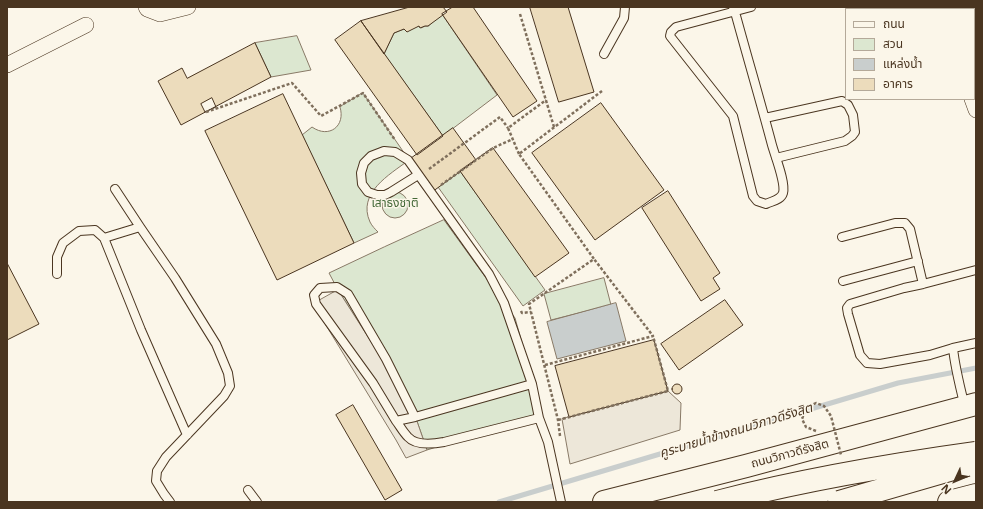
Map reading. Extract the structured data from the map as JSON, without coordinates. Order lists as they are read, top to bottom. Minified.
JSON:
{"streets":{"main road":["ถนนวิภาวดีรังสิต"]},"water":["คูระบายน้ำข้างถนนวิภาวดีรังสิต"],"parks":["เสาธงชาติ"],"legend":["ถนน","สวน","แหล่งน้ำ","อาคาร"],"north":"bottom left"}
